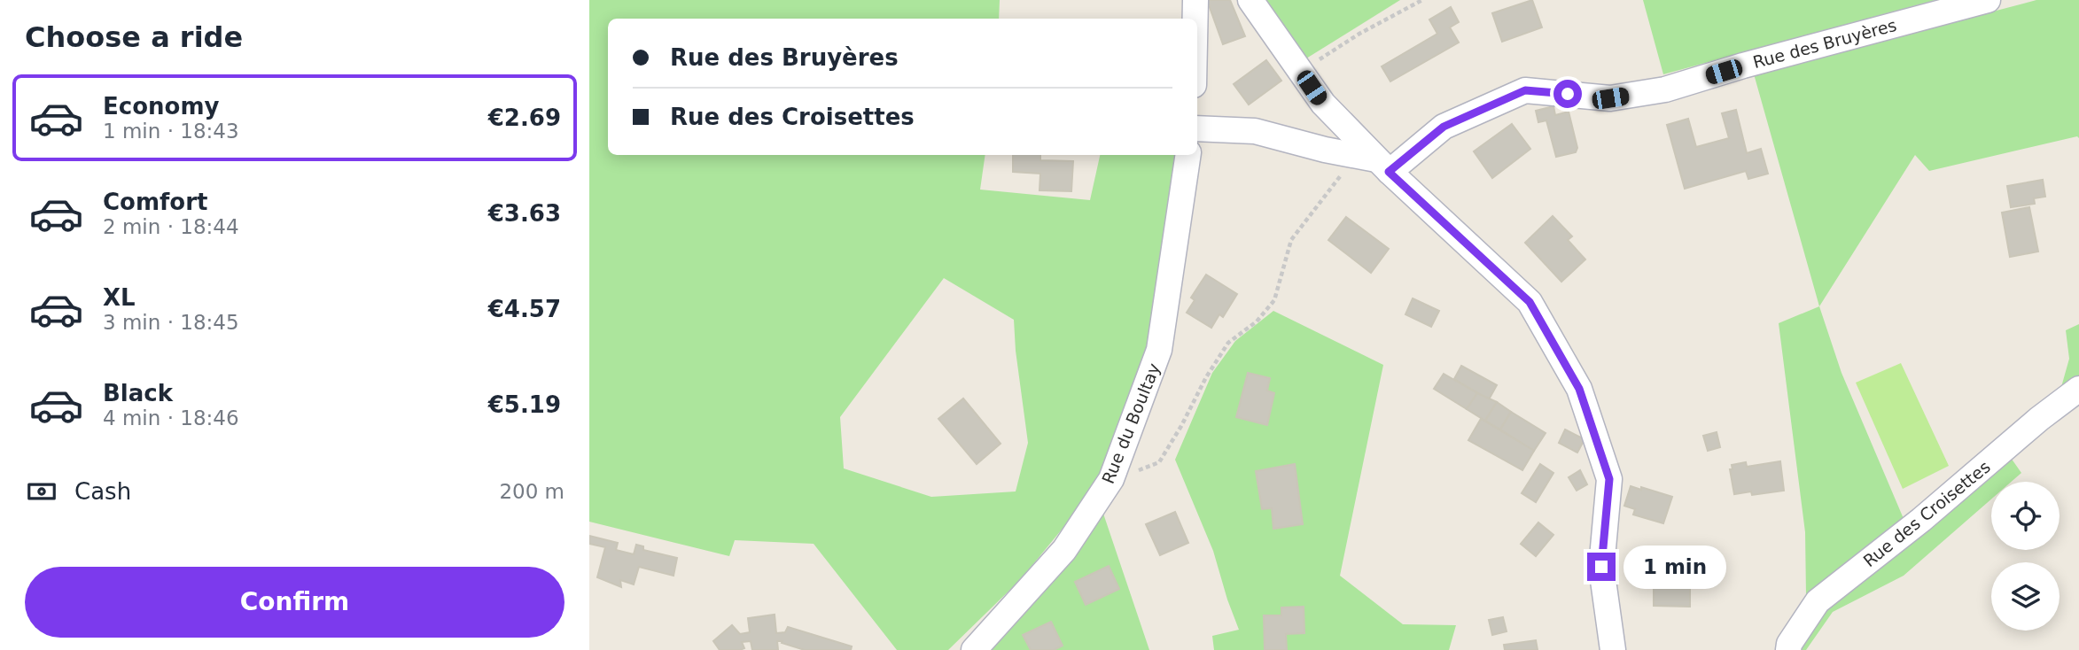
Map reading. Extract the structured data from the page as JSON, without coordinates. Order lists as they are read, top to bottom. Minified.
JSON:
{"streets":{"street":["Rue des Bruyères","Rue du Boultay","Rue des Croisettes"]},"page":{"heading":"Choose a ride","banner":["Rue des Bruyères","Rue des Croisettes"],"list":[{"name":"Economy","note":"1 min · 18:43","value":"€2.69"},{"name":"Comfort","note":"2 min · 18:44","value":"€3.63"},{"name":"XL","note":"3 min · 18:45","value":"€4.57"},{"name":"Black","note":"4 min · 18:46","value":"€5.19"}],"pay":["Cash","200 m"],"bubble":"1 min","buttons":"Confirm"}}
